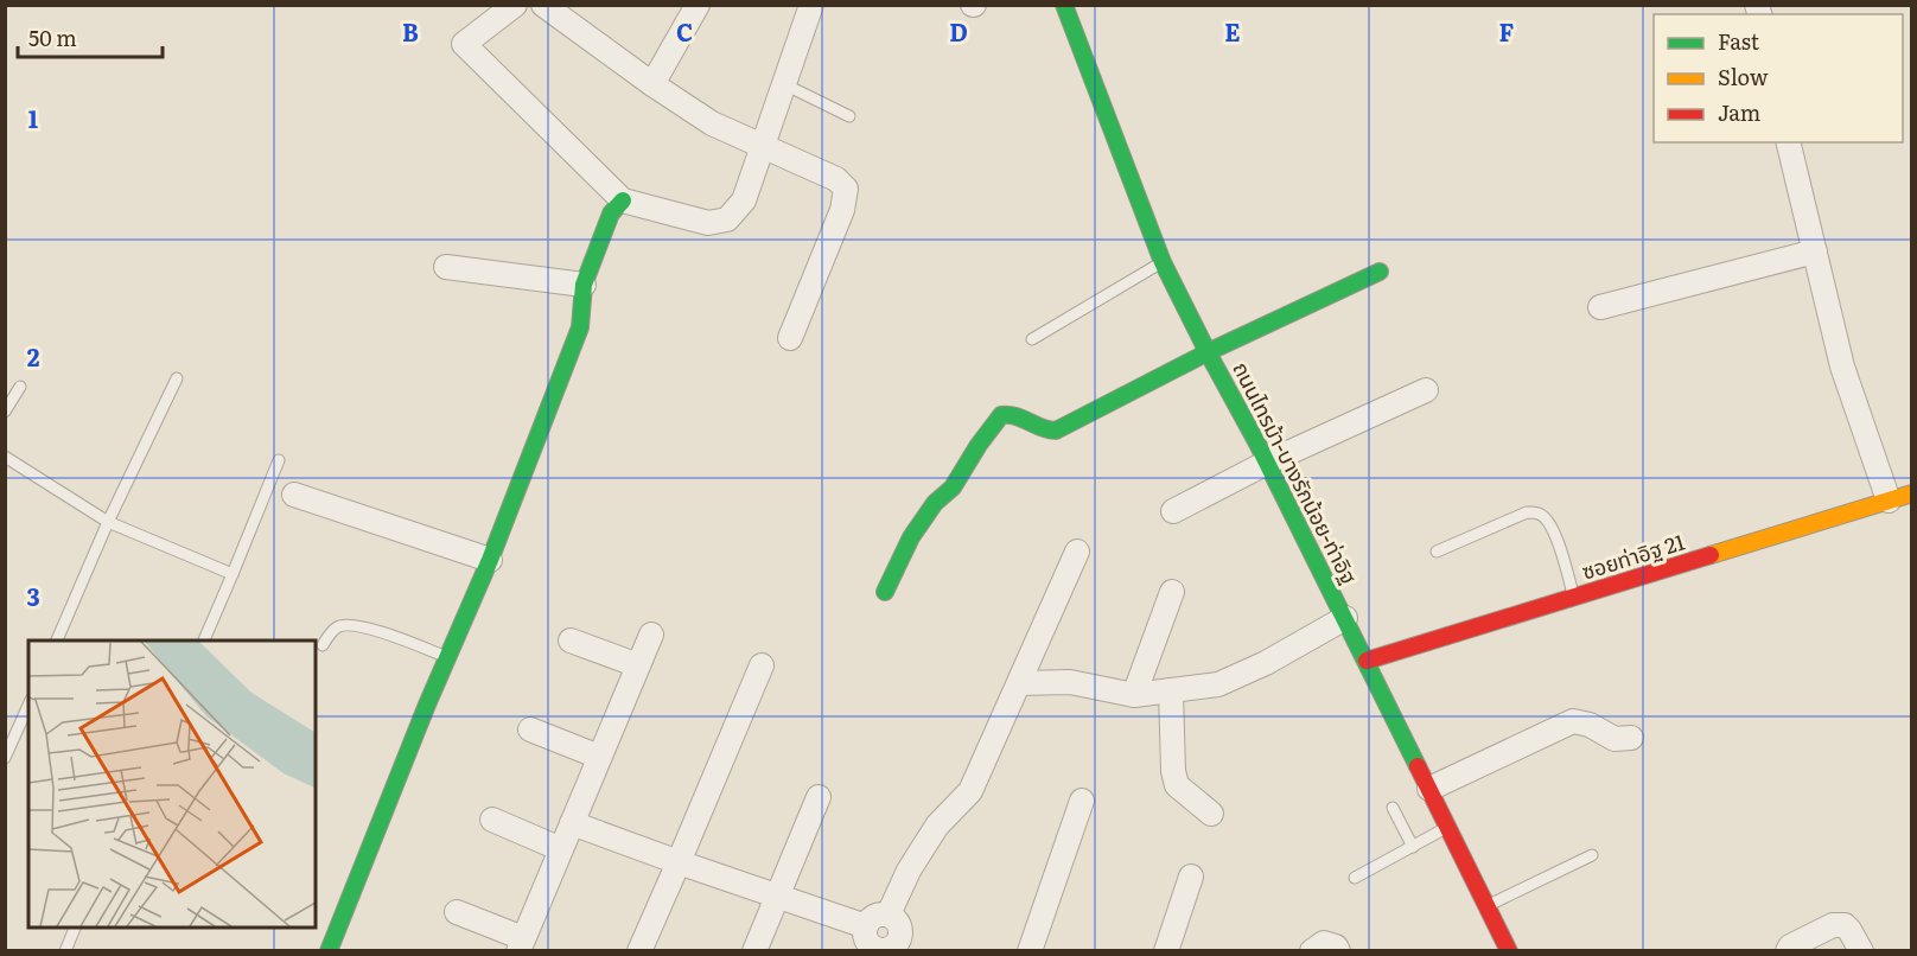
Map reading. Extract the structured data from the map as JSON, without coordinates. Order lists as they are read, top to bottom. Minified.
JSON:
{"streets":{"street":["ถนนไทรม้า-บางรักน้อย-ท่าอิฐ","ซอยท่าอิฐ 21"]},"crossings":[["ถนนไทรม้า-บางรักน้อย-ท่าอิฐ","ซอยท่าอิฐ 21"]],"legend":["Fast","Slow","Jam"],"scale_bar":"50 m","grid":{"columns":["B","C","D","E","F"],"rows":["1","2","3"]}}
